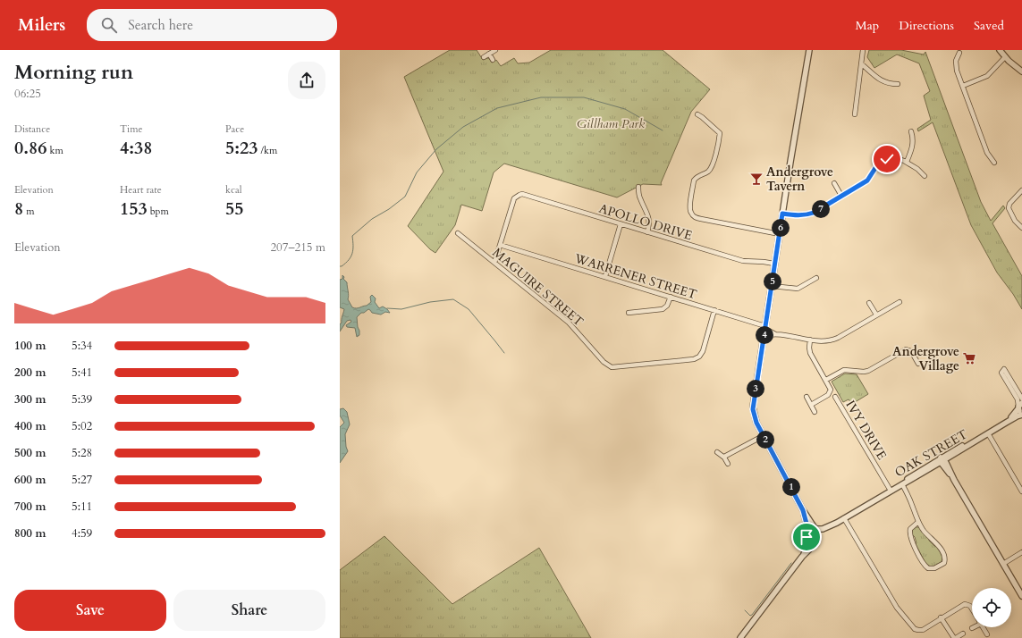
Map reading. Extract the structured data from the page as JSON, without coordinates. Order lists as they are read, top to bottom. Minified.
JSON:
{"streets":{"street":["APOLLO DRIVE","WARRENER STREET","MAGUIRE STREET","IVY DRIVE","OAK STREET"]},"crossings":[["WARRENER STREET","MAGUIRE STREET"],["IVY DRIVE","OAK STREET"]],"parks":["Gillham Park"],"places":{"bar":["Andergrove Tavern"],"supermarket":["Andergrove Village"]},"page":{"header":"Milers","search":"Search here","nav":["Map","Directions","Saved"],"heading":["Morning run","06:25"],"stats":[["Distance","0.86 km"],["Time","4:38"],["Pace","5:23 /km"],["Elevation","8 m"],["Heart rate","153 bpm"],["kcal","55"]],"pins":["7","6","5","4","3","2","1"],"chart":["Elevation","207–215 m"],"list":[{"name":"100 m","note":"5:34"},{"name":"200 m","note":"5:41"},{"name":"300 m","note":"5:39"},{"name":"400 m","note":"5:02"},{"name":"500 m","note":"5:28"},{"name":"600 m","note":"5:27"},{"name":"700 m","note":"5:11"},{"name":"800 m","note":"4:59"}],"buttons":["Save","Share"]}}
